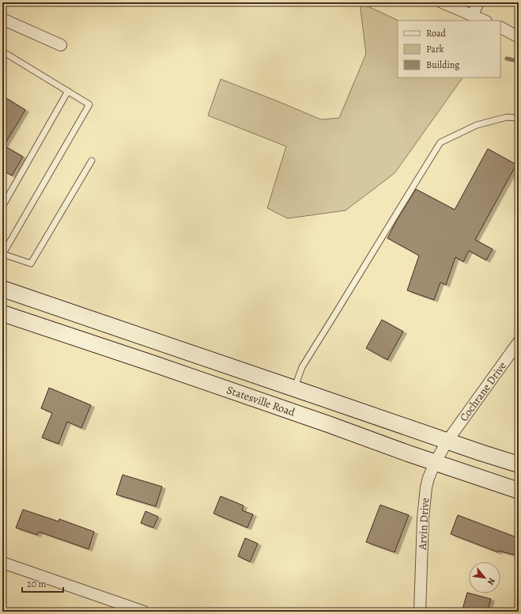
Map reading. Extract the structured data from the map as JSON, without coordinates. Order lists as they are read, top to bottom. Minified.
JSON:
{"streets":{"main road":["Statesville Road"],"street":["Cochrane Drive","Arvin Drive"]},"crossings":[["Cochrane Drive","Statesville Road"],["Cochrane Drive","Arvin Drive"],["Statesville Road","Arvin Drive"]],"legend":["Road","Park","Building"],"scale_bar":"20 m","north":"bottom right"}
